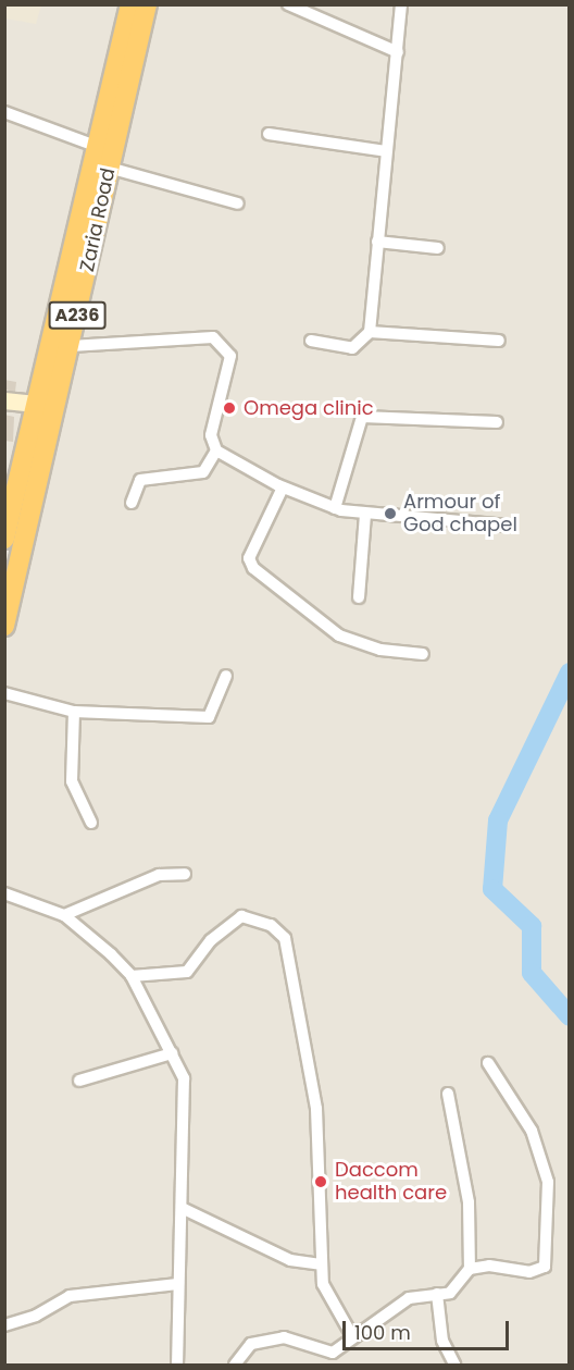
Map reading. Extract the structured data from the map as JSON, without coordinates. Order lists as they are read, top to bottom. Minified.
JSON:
{"streets":{"highway":["Zaria Road","A236"]},"crossings":[["Zaria Road","A236"]],"places":["Omega clinic","Armour of God chapel","Daccom health care"],"scale_bar":"100 m"}
